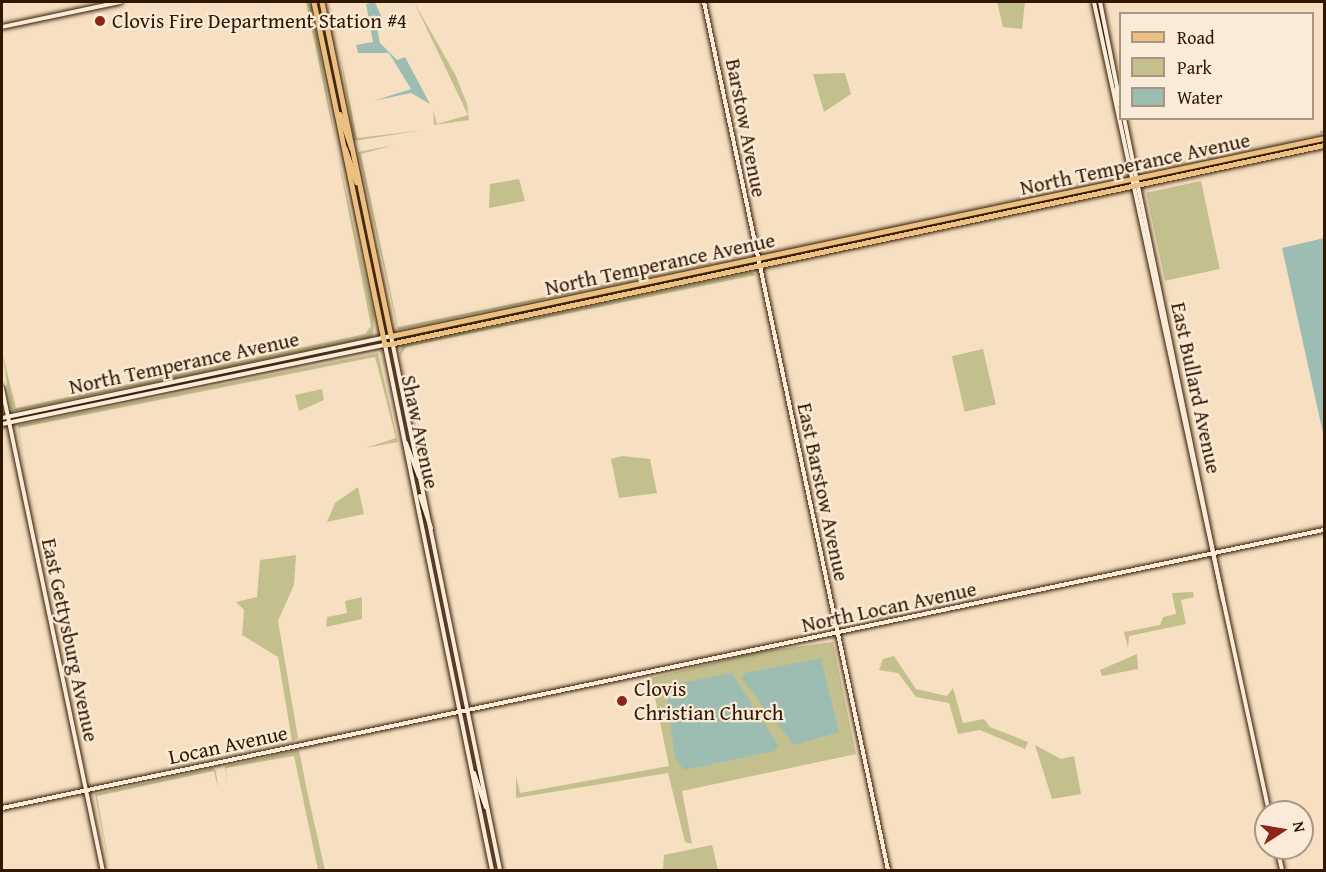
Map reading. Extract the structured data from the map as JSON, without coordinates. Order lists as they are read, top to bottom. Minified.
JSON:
{"streets":{"main road":["Barstow Avenue","North Temperance Avenue","East Bullard Avenue","Shaw Avenue","East Barstow Avenue","North Locan Avenue","East Gettysburg Avenue","Locan Avenue"]},"crossings":[["Barstow Avenue","North Temperance Avenue"],["Barstow Avenue","East Barstow Avenue"],["North Temperance Avenue","East Bullard Avenue"],["North Temperance Avenue","Shaw Avenue"],["North Temperance Avenue","East Barstow Avenue"],["North Temperance Avenue","East Gettysburg Avenue"],["East Bullard Avenue","North Locan Avenue"],["Shaw Avenue","North Locan Avenue"],["Shaw Avenue","Locan Avenue"],["East Barstow Avenue","North Locan Avenue"],["North Locan Avenue","Locan Avenue"],["East Gettysburg Avenue","Locan Avenue"]],"places":["Clovis Fire Department Station #4","Clovis Christian Church"],"legend":["Road","Park","Water"],"north":"right"}
